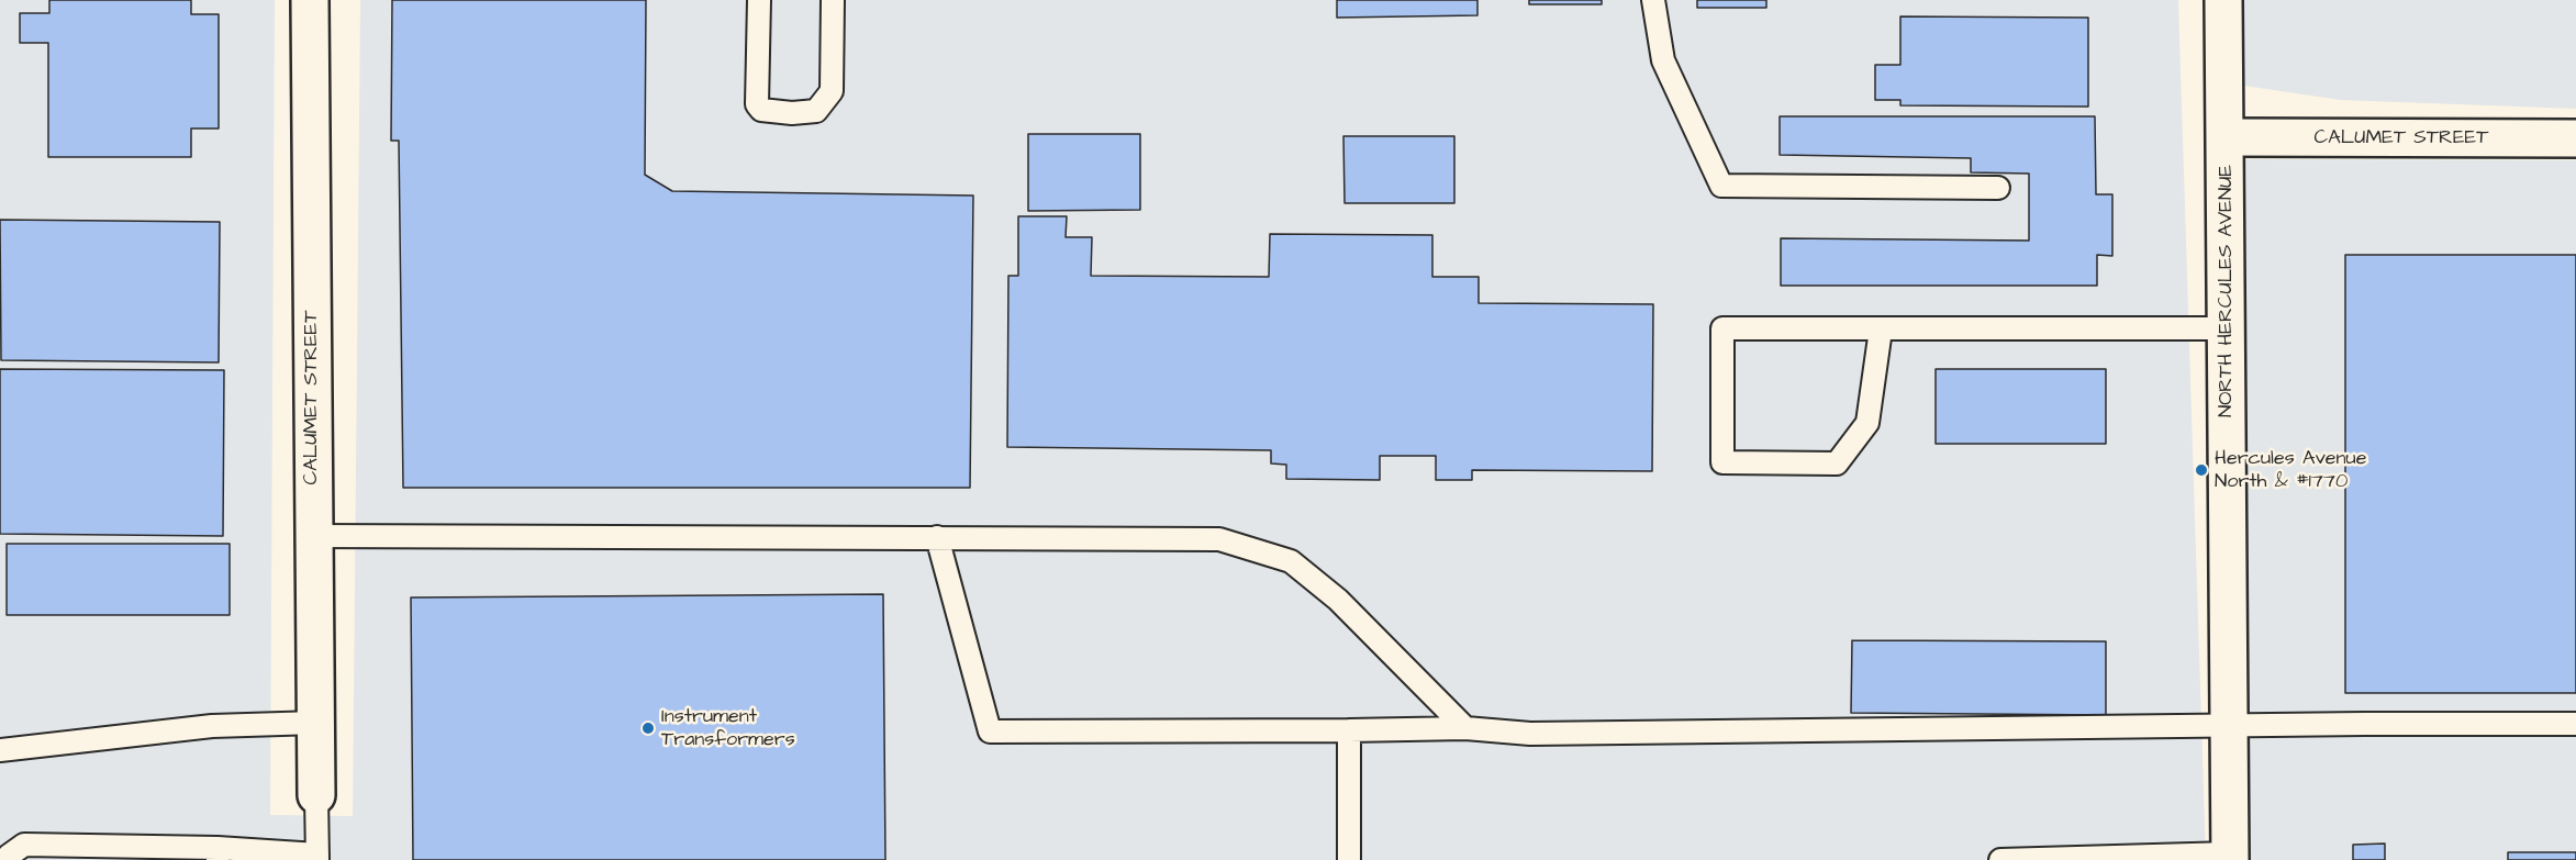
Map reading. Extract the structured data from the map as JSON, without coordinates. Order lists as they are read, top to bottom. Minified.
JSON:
{"streets":{"street":["CALUMET STREET","NORTH HERCULES AVENUE"]},"crossings":[["CALUMET STREET","NORTH HERCULES AVENUE"]],"places":["Hercules Avenue North & #1770","Instrument Transformers"]}
